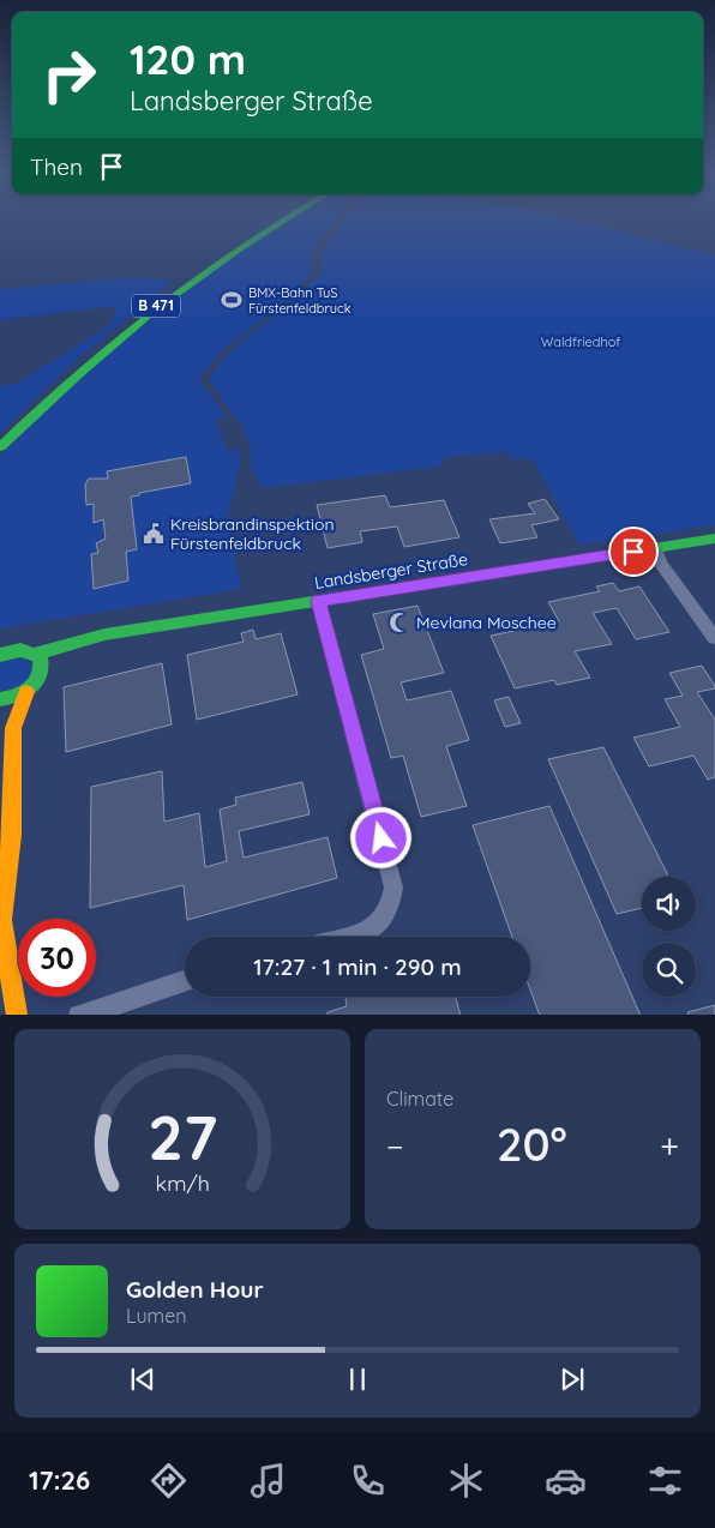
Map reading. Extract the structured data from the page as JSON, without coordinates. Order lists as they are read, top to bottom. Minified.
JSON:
{"streets":{"main road":["B 471","Landsberger Straße"]},"parks":["Waldfriedhof"],"places":{"sports":["BMX-Bahn TuS Fürstenfeldbruck"],"public building":["Kreisbrandinspektion Fürstenfeldbruck"],"mosque":["Mevlana Moschee"]},"page":{"turn":["120 m","Landsberger Straße"],"then":"Then","limit":"30","trip":"17:27 · 1 min · 290 m","tile":"Climate","heat":["−","20°","+"],"song":["Golden Hour","Lumen"],"tabs":"17:26","gauge":["27","km/h"]}}
